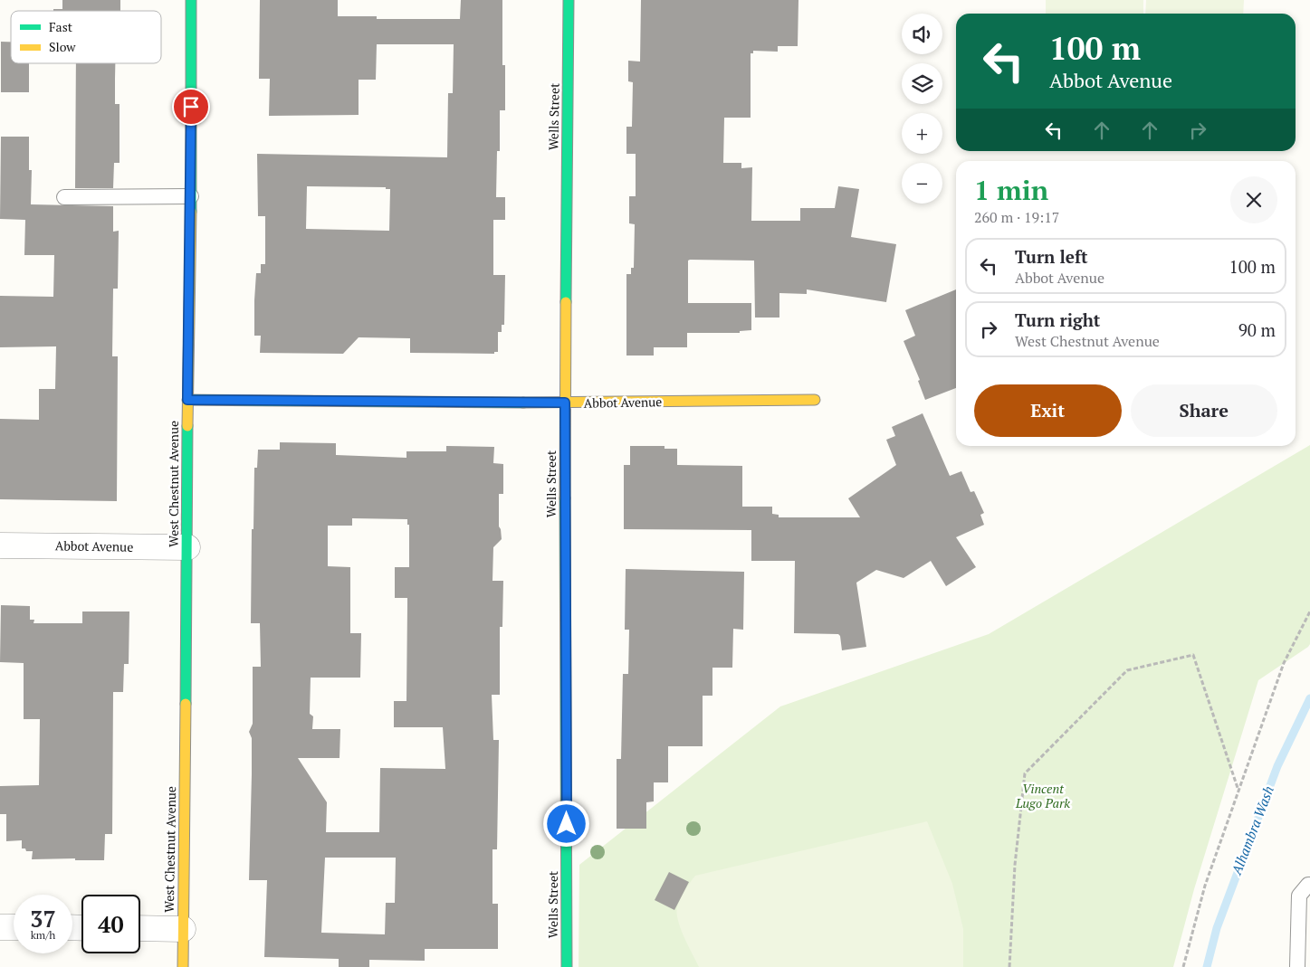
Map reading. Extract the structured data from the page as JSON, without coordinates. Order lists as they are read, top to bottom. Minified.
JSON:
{"streets":{"street":["Wells Street","Abbot Avenue","West Chestnut Avenue"]},"crossings":[["Wells Street","Abbot Avenue"],["Abbot Avenue","West Chestnut Avenue"]],"water":["Alhambra Wash"],"parks":["Vincent Lugo Park"],"legend":["Fast","Slow"],"page":{"map_buttons":["+","−"],"turn":["100 m","Abbot Avenue"],"heading":["1 min","260 m · 19:17"],"list":[{"name":"Turn left","note":"Abbot Avenue","value":"100 m"},{"name":"Turn right","note":"West Chestnut Avenue","value":"90 m"}],"buttons":["Exit","Share"],"speed":"37 km/h","limit":"40"}}
